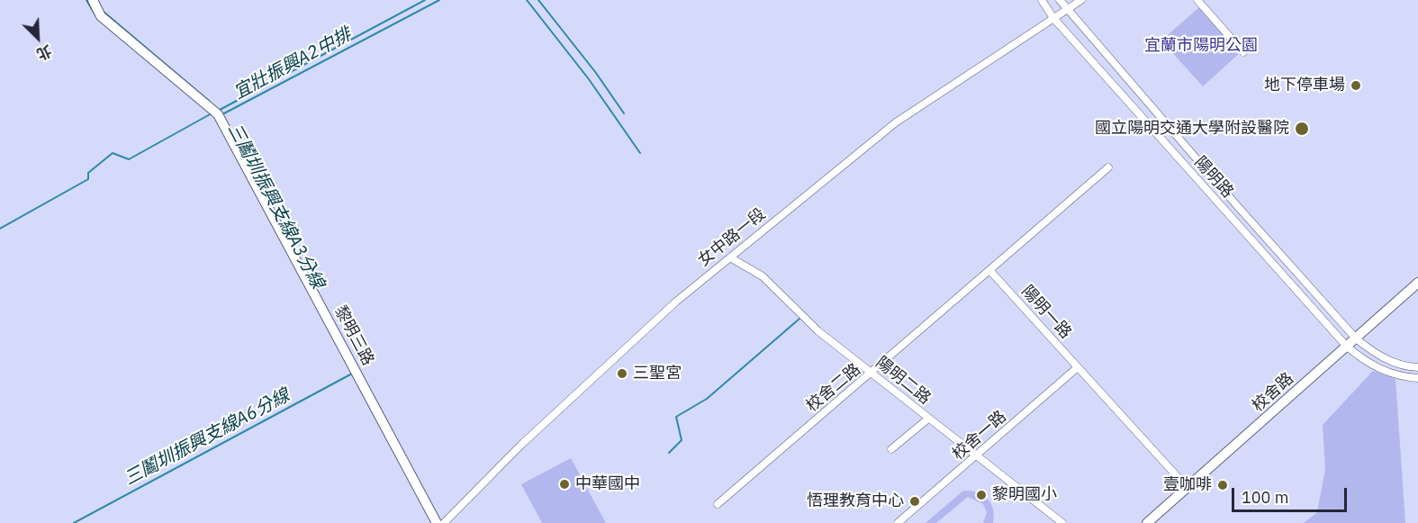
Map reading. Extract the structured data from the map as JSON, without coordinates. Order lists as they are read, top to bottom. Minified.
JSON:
{"streets":{"street":["陽明路","女中路一段","陽明一路","黎明三路","陽明二路","校舍二路","校舍路","校舍一路"]},"crossings":[["陽明路","女中路一段"],["陽明路","校舍路"],["女中路一段","陽明二路"],["陽明一路","校舍二路"],["陽明一路","校舍路"],["陽明一路","校舍一路"],["陽明二路","校舍二路"],["陽明二路","校舍一路"]],"water":["宜壯振興A2中排","三鬮圳振興支線A3分線","三鬮圳振興支線A6分線"],"parks":["宜蘭市陽明公園"],"places":["地下停車場","國立陽明交通大學附設醫院","三聖宮","中華國中","壹咖啡","黎明國小","悟理教育中心"],"scale_bar":"100 m","north":"bottom right"}
